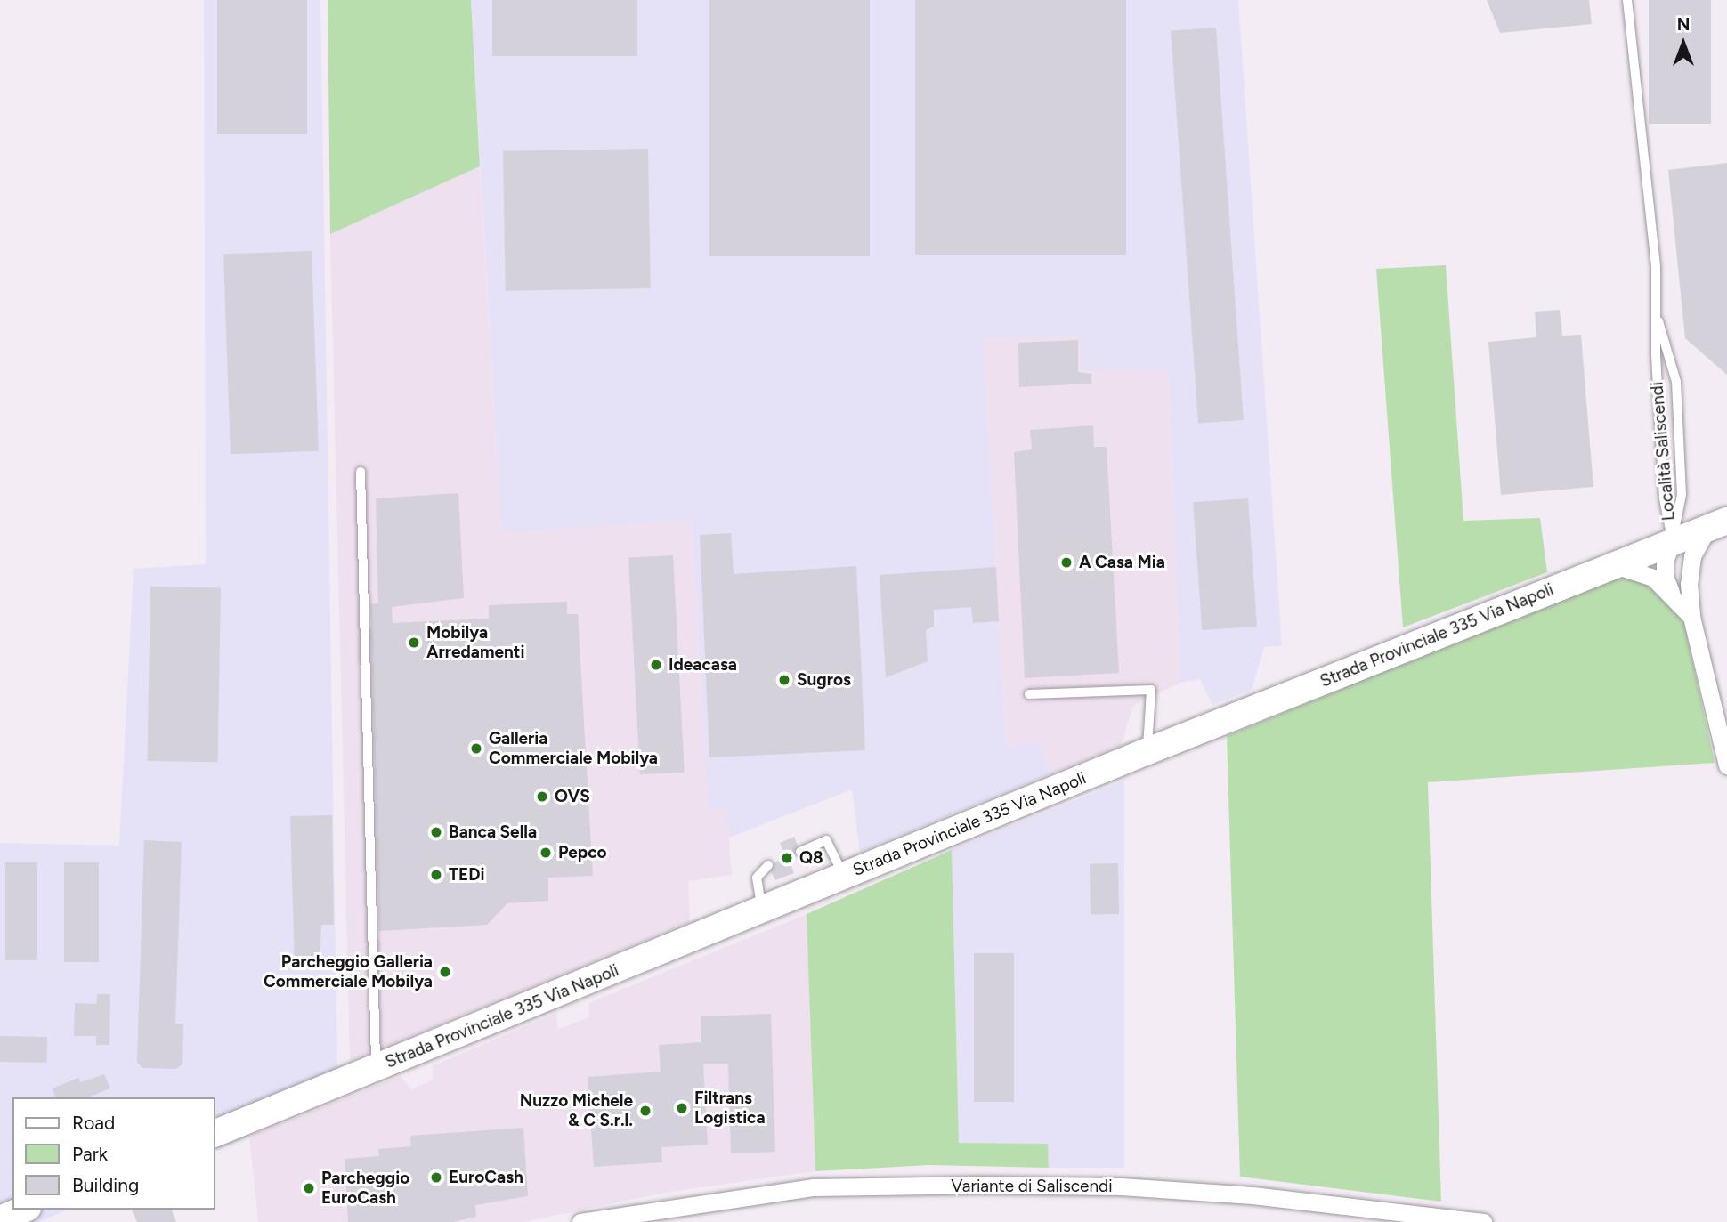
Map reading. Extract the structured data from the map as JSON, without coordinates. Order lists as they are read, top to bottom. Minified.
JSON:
{"streets":{"main road":["Strada Provinciale 335 Via Napoli"],"street":["Variante di Saliscendi"],"lane":["Località Saliscendi"]},"crossings":[["Località Saliscendi","Strada Provinciale 335 Via Napoli"]],"places":["A Casa Mia","Mobilya Arredamenti","Ideacasa","Sugros","Galleria Commerciale Mobilya","OVS","Banca Sella","Pepco","Q8","TEDi","Parcheggio Galleria Commerciale Mobilya","Filtrans Logistica","Nuzzo Michele & C S.r.l.","EuroCash","Parcheggio EuroCash"],"legend":["Road","Park","Building"],"north":"top"}
